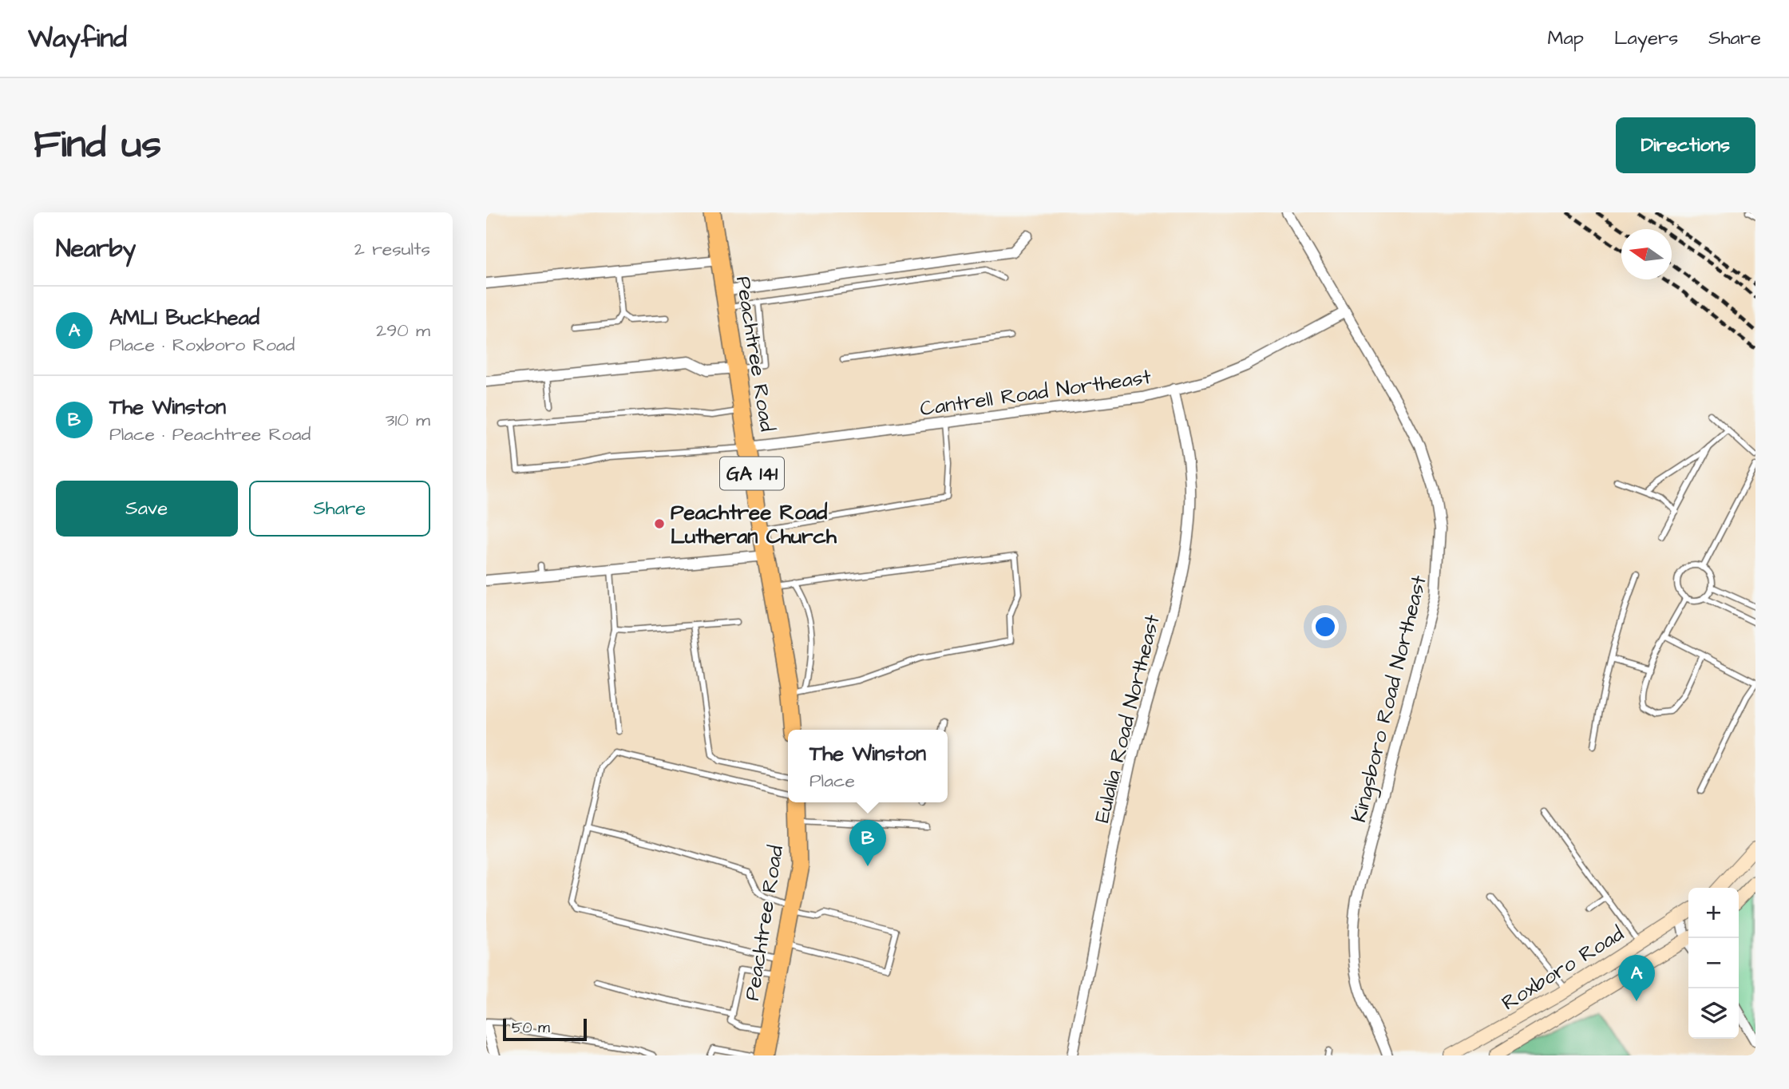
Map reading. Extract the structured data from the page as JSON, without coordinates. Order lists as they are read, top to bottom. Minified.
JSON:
{"streets":{"highway":["Peachtree Road","GA 141"],"main road":["Roxboro Road"],"street":["Cantrell Road Northeast","Kingsboro Road Northeast","Eulalia Road Northeast"]},"crossings":[["Peachtree Road","Cantrell Road Northeast"],["Cantrell Road Northeast","Kingsboro Road Northeast"],["Cantrell Road Northeast","Eulalia Road Northeast"]],"places":["Peachtree Road Lutheran Church"],"scale_bar":"50 m","north":"left","page":{"header":"Wayfind","nav":["Map","Layers","Share"],"buttons":["Directions",["Save","Share"]],"title":"Find us","heading":["Nearby","2 results"],"list":[{"mark":"A","name":"AMLI Buckhead","note":"Place · Roxboro Road","value":"290 m"},{"mark":"B","name":"The Winston","note":"Place · Peachtree Road","value":"310 m"}],"popup":["The Winston","Place"],"pins":["B","A"],"map_buttons":["+","−"],"scale":"50 m"}}
